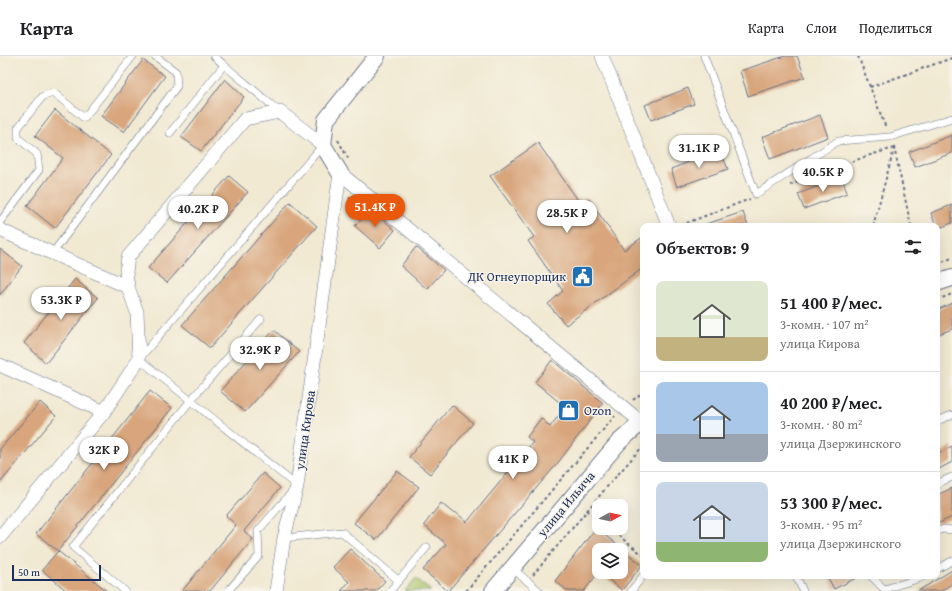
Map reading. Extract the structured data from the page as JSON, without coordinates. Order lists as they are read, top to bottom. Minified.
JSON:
{"streets":{"street":["улица Кирова","улица Ильича"]},"places":{"public building":["ДК Огнеупорщик"],"shop":["Ozon"]},"scale_bar":"50 m","north":"right","page":{"header":"Карта","nav":["Карта","Слои","Поделиться"],"price":["31.1K ₽","40.5K ₽","51.4K ₽","40.2K ₽","28.5K ₽","53.3K ₽","32.9K ₽","32K ₽","41K ₽"],"heading":"Объектов: 9","list":[{"name":"51 400 ₽/мес.","note":"3-комн. · 107 m² · улица Кирова"},{"name":"40 200 ₽/мес.","note":"3-комн. · 80 m² · улица Дзержинского"},{"name":"53 300 ₽/мес.","note":"3-комн. · 95 m² · улица Дзержинского"}],"scale":"50 m"}}
